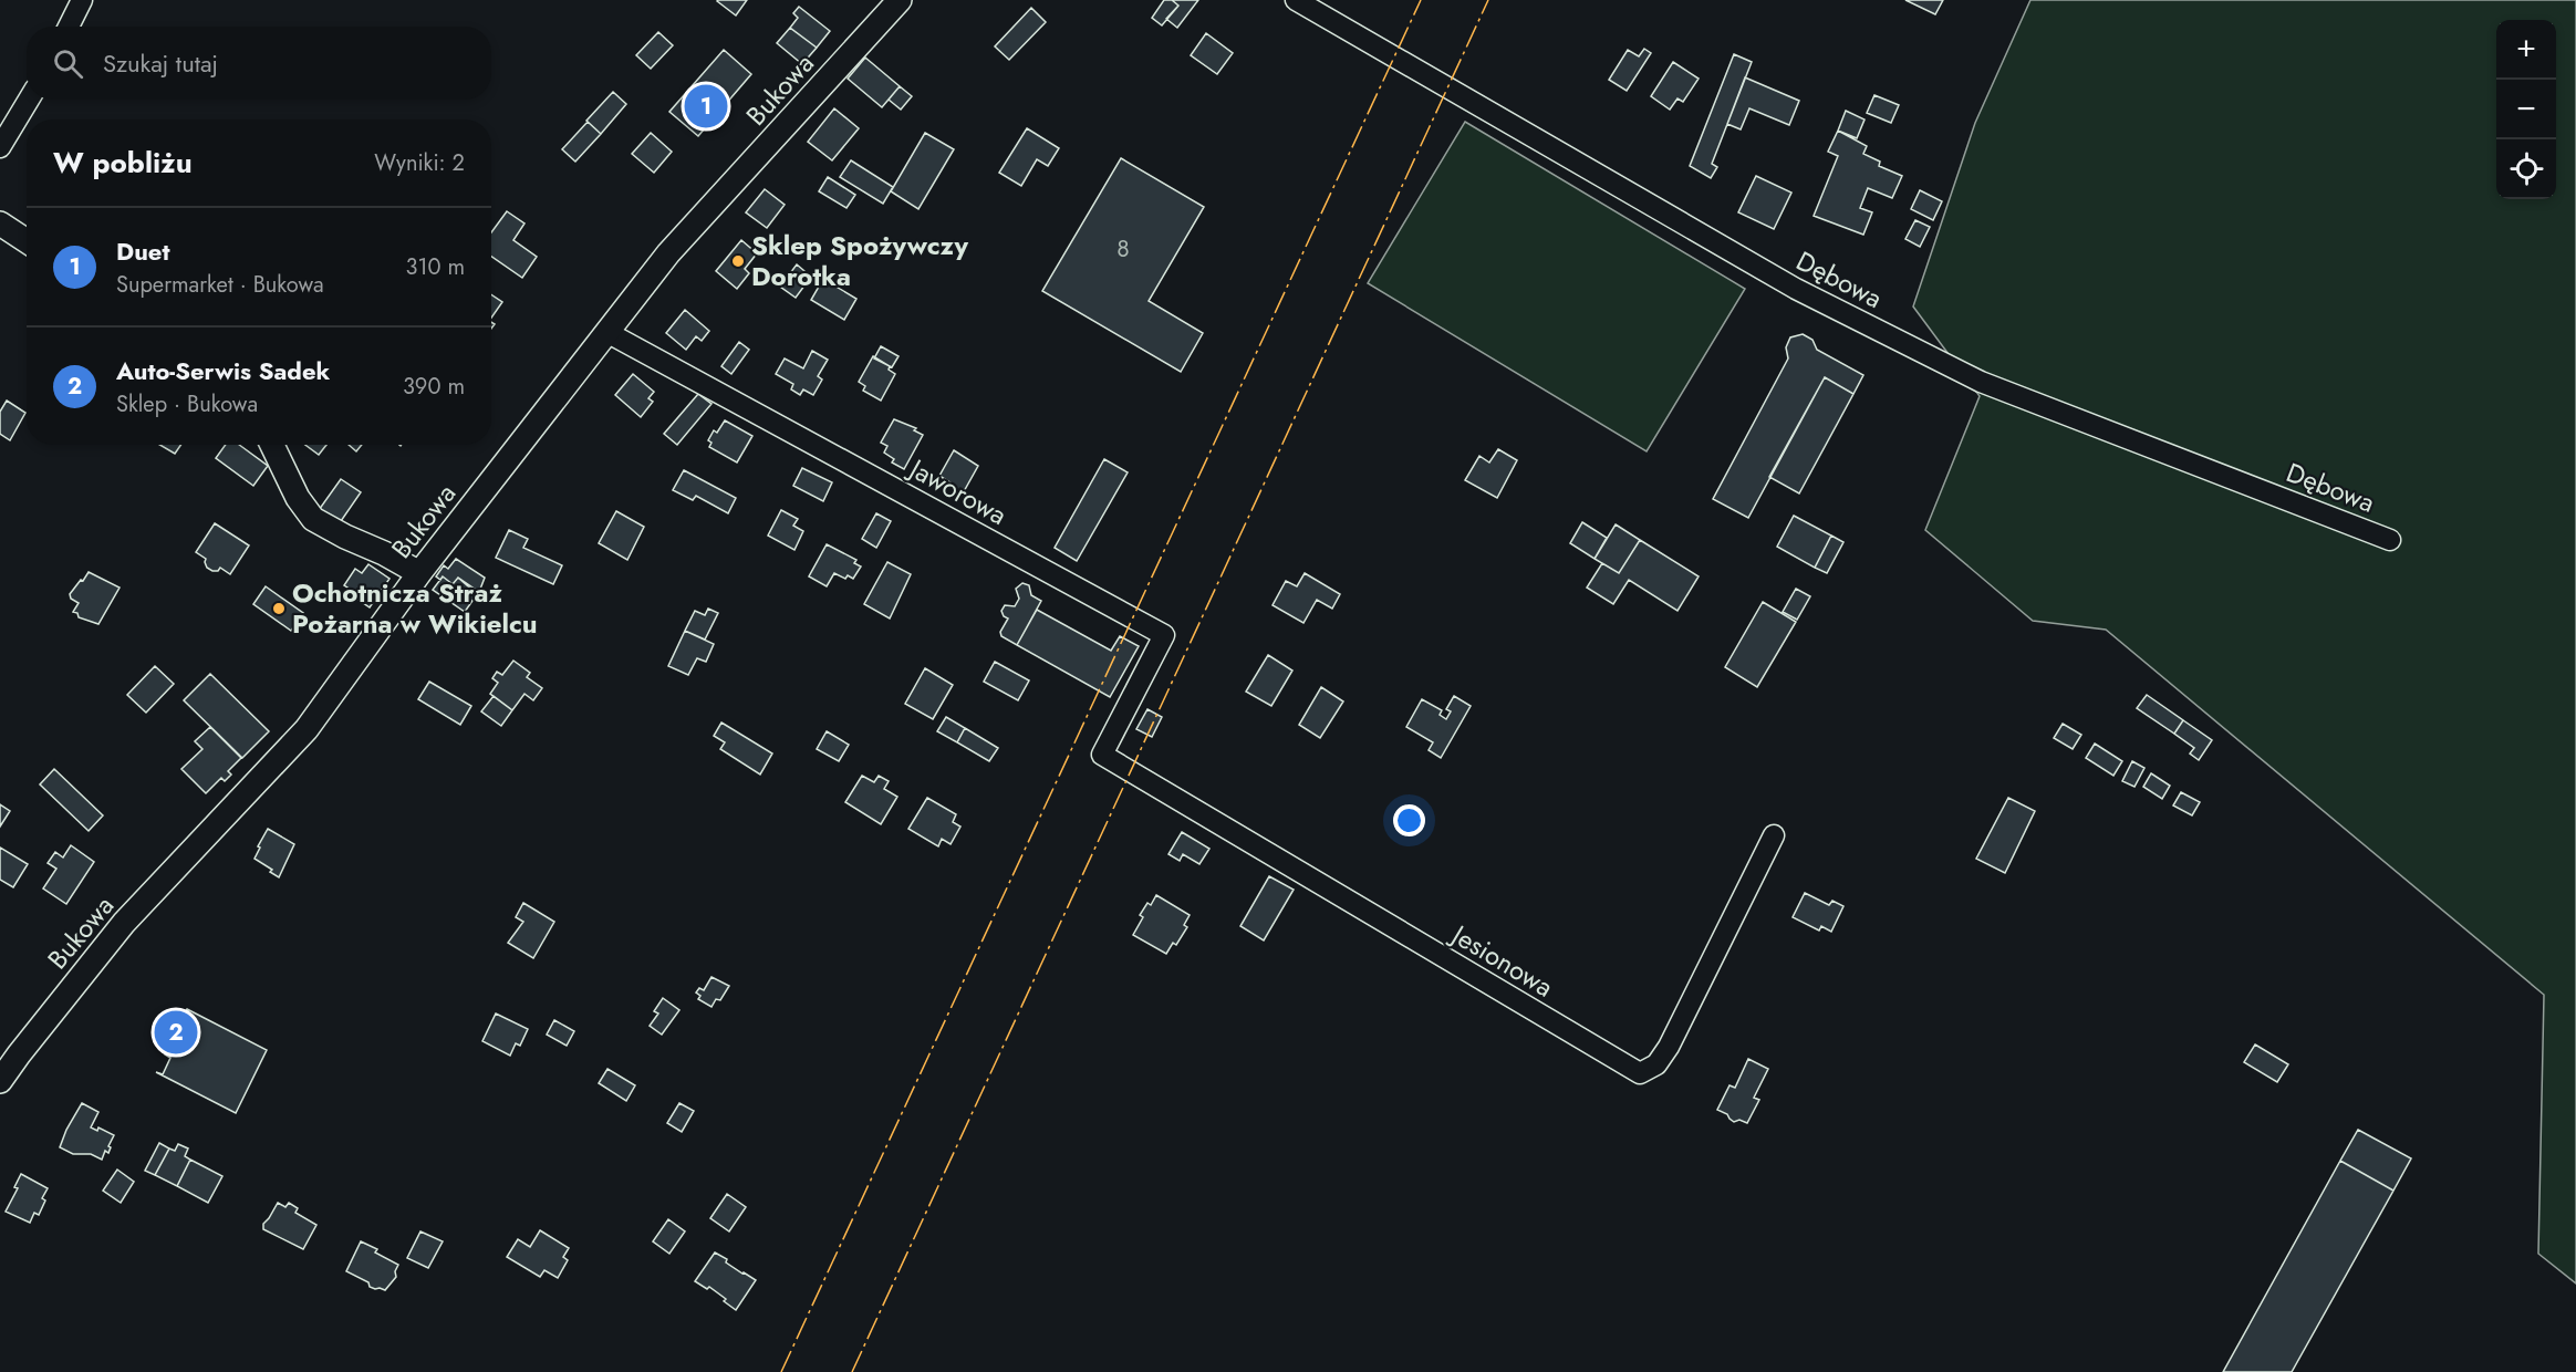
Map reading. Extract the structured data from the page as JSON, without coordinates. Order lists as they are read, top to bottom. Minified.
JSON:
{"streets":{"street":["Bukowa","Dębowa","Jaworowa","Jesionowa"]},"crossings":[["Bukowa","Jaworowa"],["Jaworowa","Jesionowa"]],"places":["Sklep Spożywczy Dorotka","Ochotnicza Straż Pożarna w Wikielcu"],"house_numbers":["8"],"page":{"map_buttons":["+","−"],"search":"Szukaj tutaj","pins":["1","2"],"heading":["W pobliżu","Wyniki: 2"],"list":[{"mark":"1","name":"Duet","note":"Supermarket · Bukowa","value":"310 m"},{"mark":"2","name":"Auto-Serwis Sadek","note":"Sklep · Bukowa","value":"390 m"}]}}
